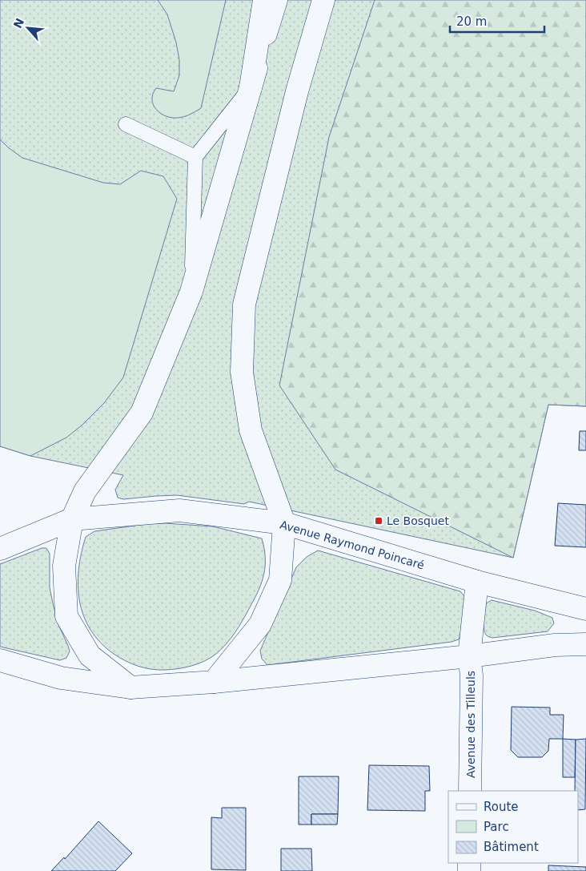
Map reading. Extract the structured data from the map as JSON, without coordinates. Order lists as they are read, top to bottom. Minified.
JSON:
{"streets":{"main road":["Avenue Raymond Poincaré","Avenue des Tilleuls"]},"crossings":[["Avenue Raymond Poincaré","Avenue des Tilleuls"]],"places":{"transit":["Le Bosquet"]},"legend":["Route","Parc","Bâtiment"],"scale_bar":"20 m","north":"top left"}
